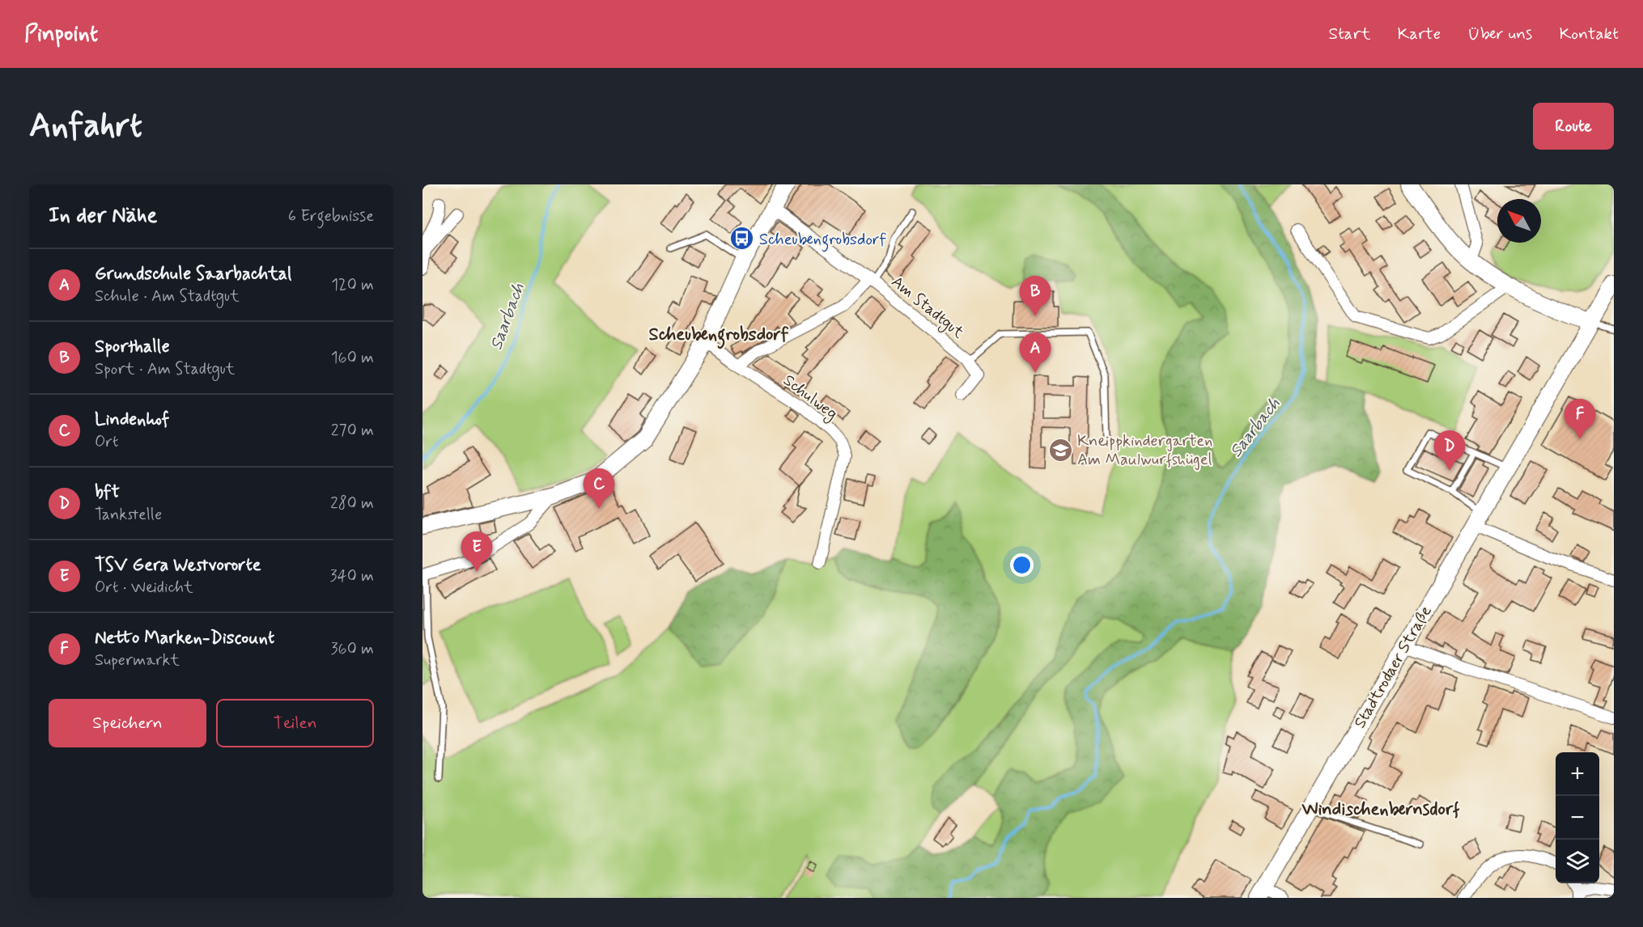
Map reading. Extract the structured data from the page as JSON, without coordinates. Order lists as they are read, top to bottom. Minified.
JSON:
{"streets":{"main road":["Stadtrodaer Straße"],"street":["Am Stadtgut","Schulweg"]},"crossings":[["Am Stadtgut","Schulweg"]],"districts":["Scheubengrobsdorf","Windischenbernsdorf"],"water":["Saarbach"],"places":{"bus stop":["Scheubengrobsdorf"],"school or university":["Kneippkindergarten Am Maulwurfshügel"]},"north":"top left","page":{"header":"Pinpoint","nav":["Start","Karte","Über uns","Kontakt"],"buttons":["Route",["Speichern","Teilen"]],"title":"Anfahrt","heading":["In der Nähe","6 Ergebnisse"],"list":[{"mark":"A","name":"Grundschule Saarbachtal","note":"Schule · Am Stadtgut","value":"120 m"},{"mark":"B","name":"Sporthalle","note":"Sport · Am Stadtgut","value":"160 m"},{"mark":"C","name":"Lindenhof","note":"Ort","value":"270 m"},{"mark":"D","name":"bft","note":"Tankstelle","value":"280 m"},{"mark":"E","name":"TSV Gera Westvororte","note":"Ort · Weidicht","value":"340 m"},{"mark":"F","name":"Netto Marken-Discount","note":"Supermarkt","value":"360 m"}],"pins":["B","A","F","D","C","E"],"map_buttons":["+","−"]}}
